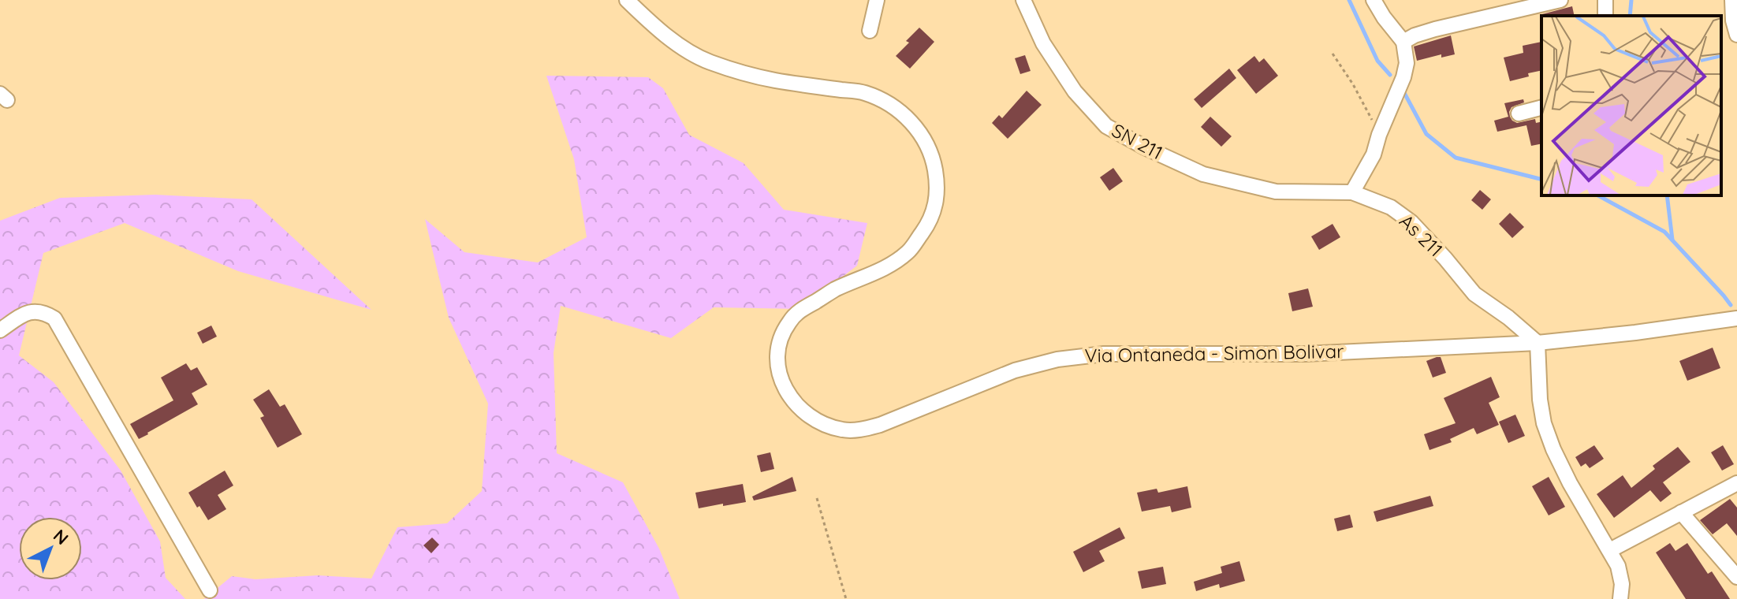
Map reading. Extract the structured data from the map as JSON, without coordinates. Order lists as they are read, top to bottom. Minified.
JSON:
{"streets":{"street":["SN 211","As 211","Via Ontaneda - Simon Bolivar"]},"crossings":[["SN 211","As 211"],["As 211","Via Ontaneda - Simon Bolivar"]],"north":"top right"}
